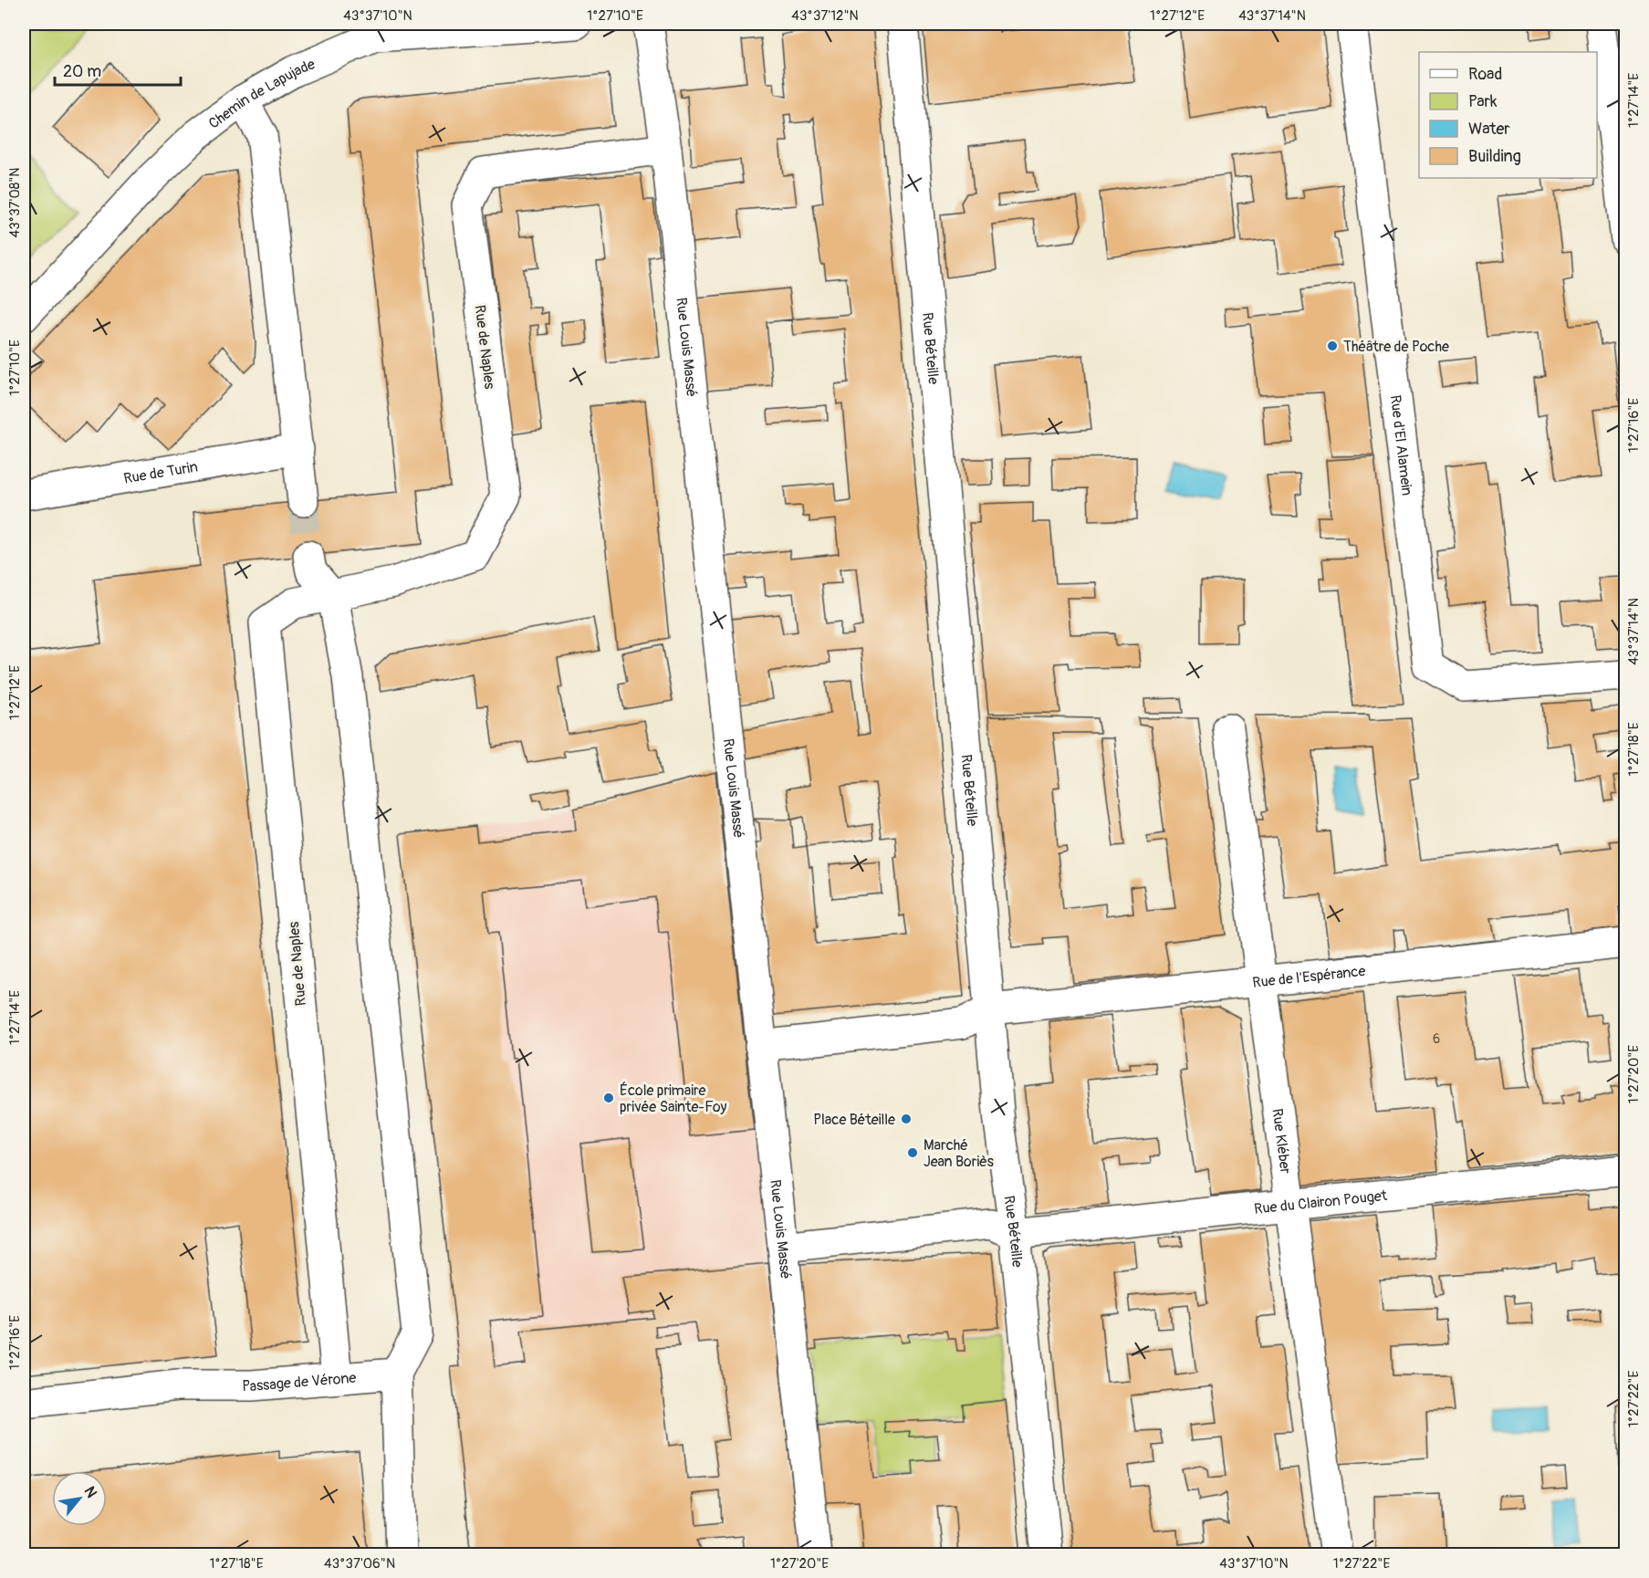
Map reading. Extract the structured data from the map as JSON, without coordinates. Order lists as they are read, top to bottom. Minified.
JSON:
{"streets":{"street":["Chemin de Lapujade","Rue de Naples","Rue Louis Massé","Rue Béteille","Rue d'El Alamein","Rue de Turin","Rue de l'Espérance","Rue Kléber","Rue du Clairon Pouget","Passage de Vérone"]},"crossings":[["Rue de Naples","Rue Louis Massé"],["Rue de Naples","Passage de Vérone"],["Rue Béteille","Rue de l'Espérance"],["Rue Béteille","Rue du Clairon Pouget"],["Rue de l'Espérance","Rue Kléber"],["Rue Kléber","Rue du Clairon Pouget"]],"places":["Théâtre de Poche","École primaire privée Sainte-Foy","Place Béteille","Marché Jean Boriès"],"house_numbers":["6"],"legend":["Road","Park","Water","Building"],"scale_bar":"20 m","north":"top right","coordinates":["43°37'10\"N","1°27'10\"E","43°37'12\"N","1°27'12\"E","43°37'14\"N","1°27'14\"E","43°37'08\"N","1°27'16\"E","1°27'18\"E","1°27'20\"E","1°27'22\"E","43°37'06\"N"]}
